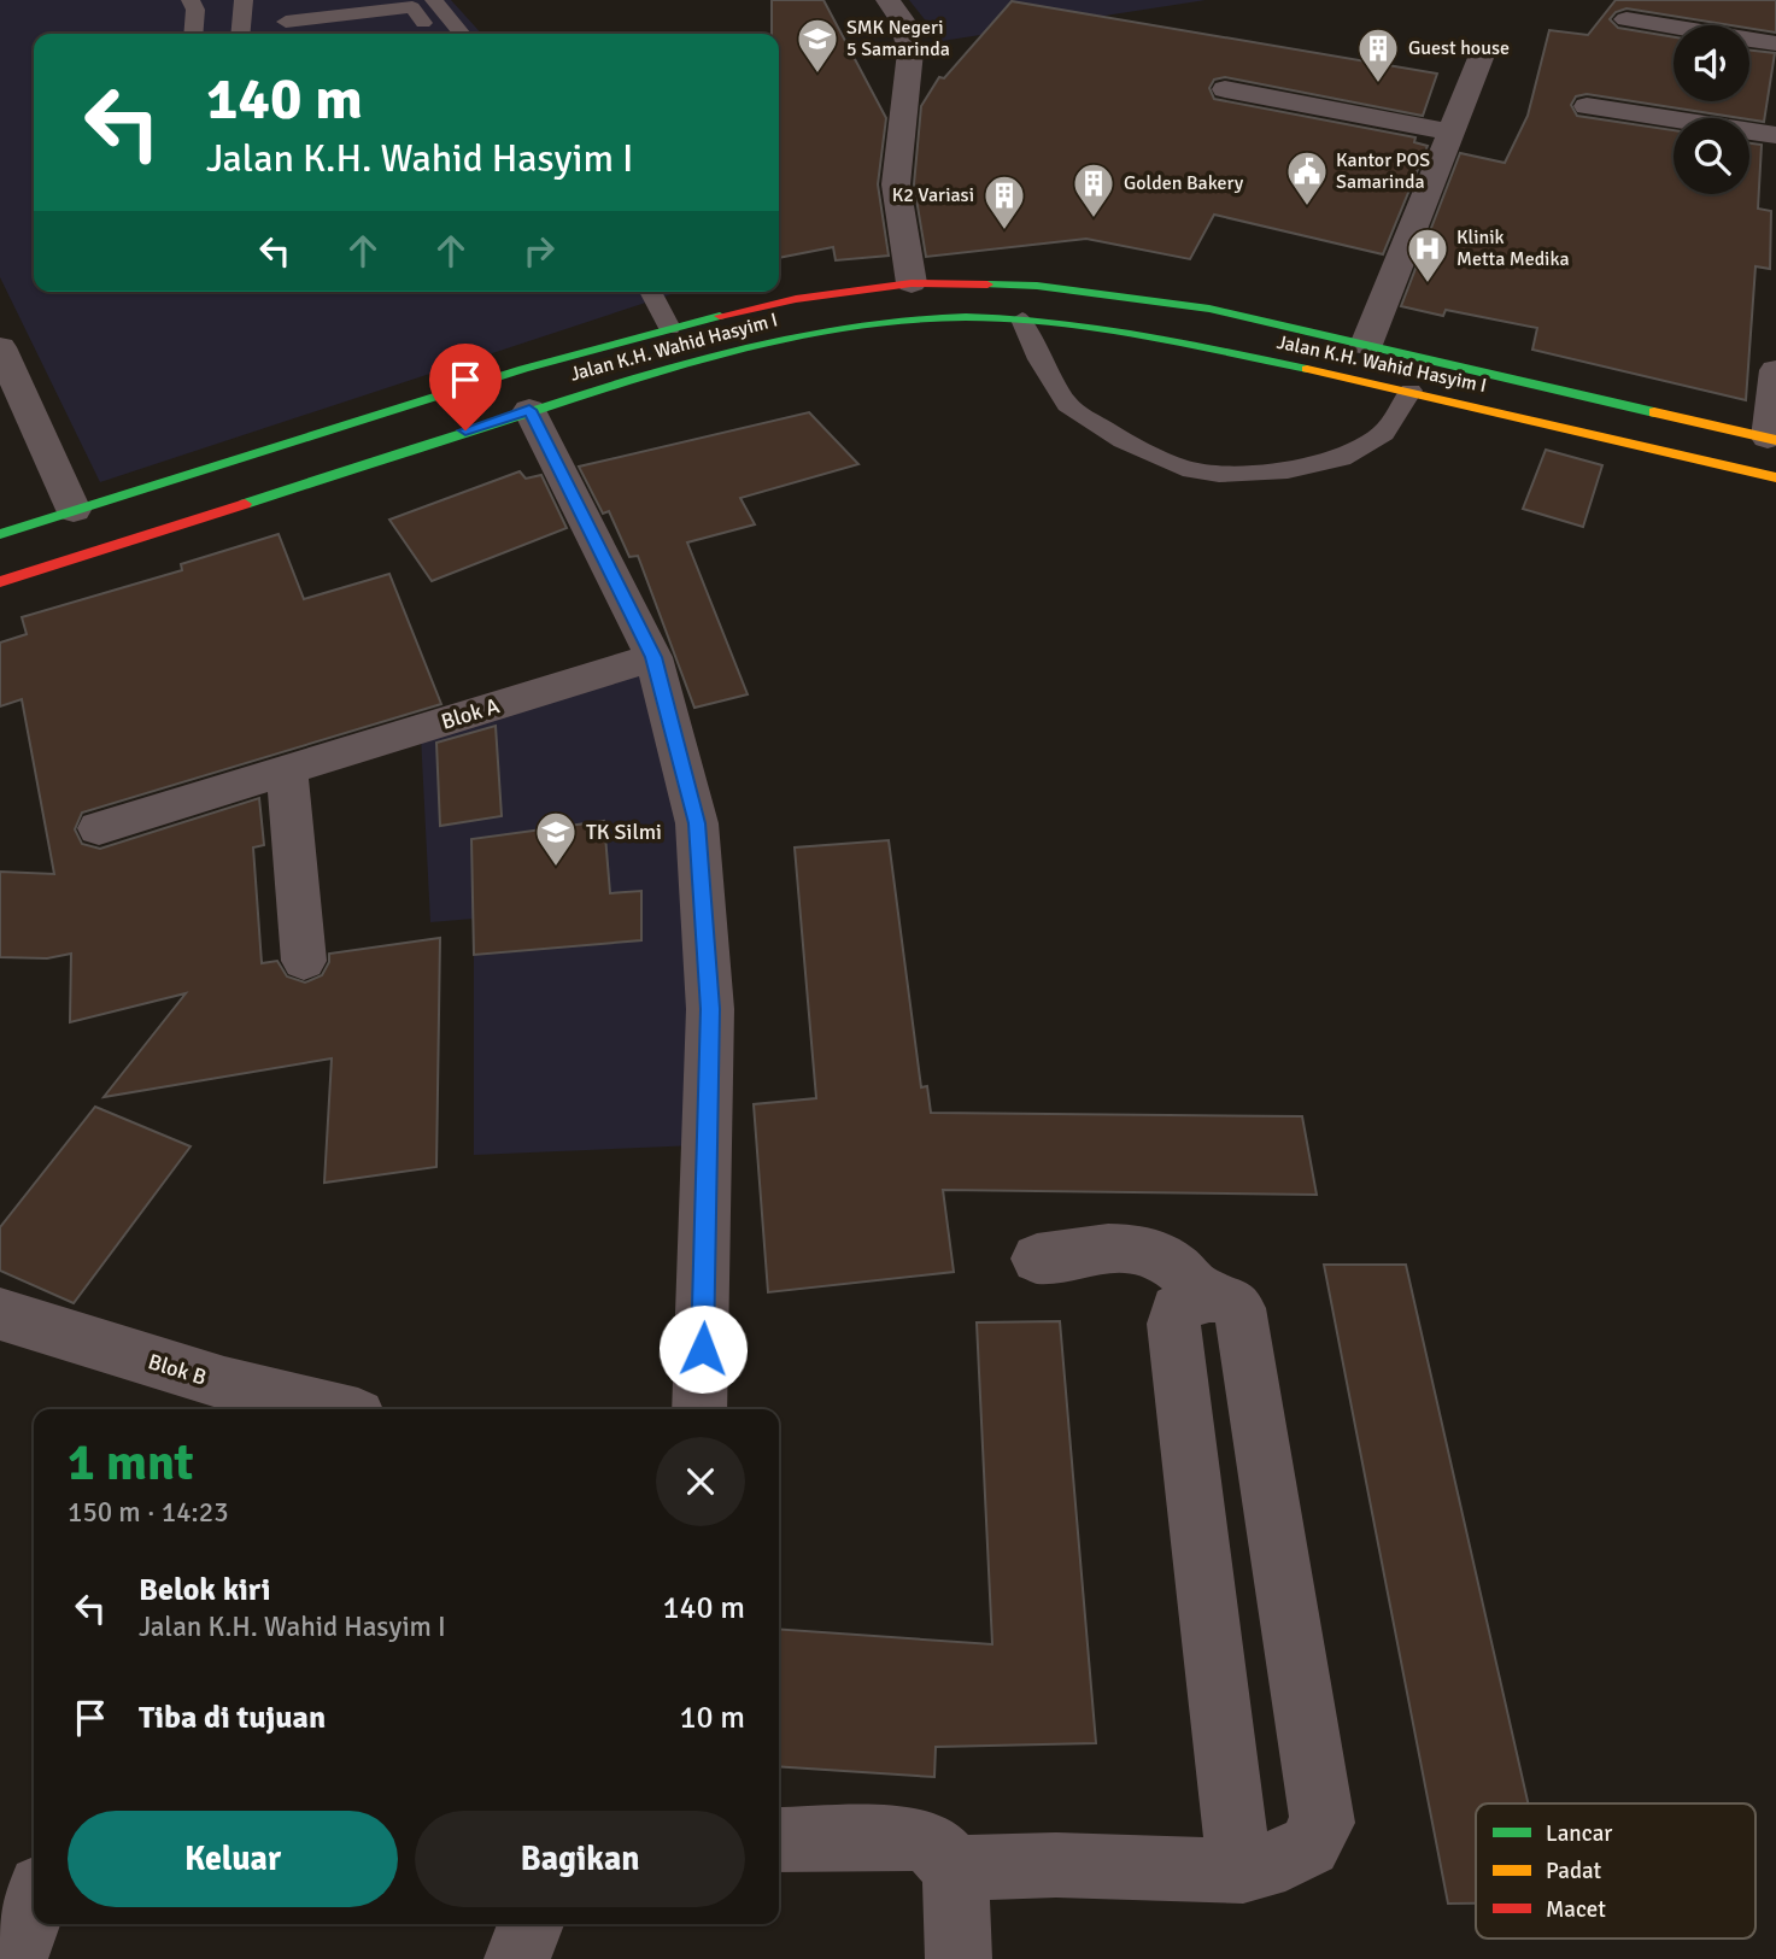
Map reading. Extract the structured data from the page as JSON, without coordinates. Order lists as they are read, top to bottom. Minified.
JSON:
{"streets":{"main road":["Jalan K.H. Wahid Hasyim I"],"street":["Blok A","Blok B"]},"places":{"school or university":["SMK Negeri 5 Samarinda","TK Silmi"],"building":["Guest house","Golden Bakery","K2 Variasi"],"public building":["Kantor POS Samarinda"],"hospital":["Klinik Metta Medika"]},"legend":["Lancar","Padat","Macet"],"page":{"turn":["140 m","Jalan K.H. Wahid Hasyim I"],"heading":["1 mnt","150 m · 14:23"],"list":[{"name":"Belok kiri","note":"Jalan K.H. Wahid Hasyim I","value":"140 m"},{"name":"Tiba di tujuan","value":"10 m"}],"buttons":["Keluar","Bagikan"]}}
